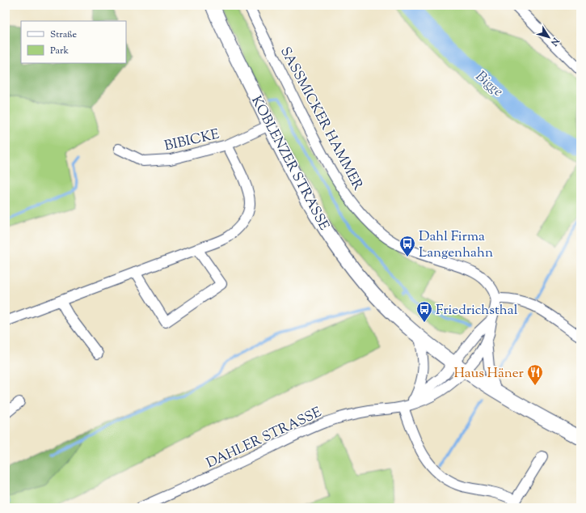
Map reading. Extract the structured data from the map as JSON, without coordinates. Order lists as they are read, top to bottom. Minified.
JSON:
{"streets":{"main road":["KOBLENZER STRASSE"],"street":["SASSMICKER HAMMER","BIBICKE","DAHLER STRASSE"]},"crossings":[["BIBICKE","KOBLENZER STRASSE"],["KOBLENZER STRASSE","DAHLER STRASSE"]],"water":["Bigge"],"places":{"bus stop":["Dahl Firma Langenhahn","Friedrichsthal"],"restaurant":["Haus Häner"]},"legend":["Straße","Park"],"north":"bottom right"}
